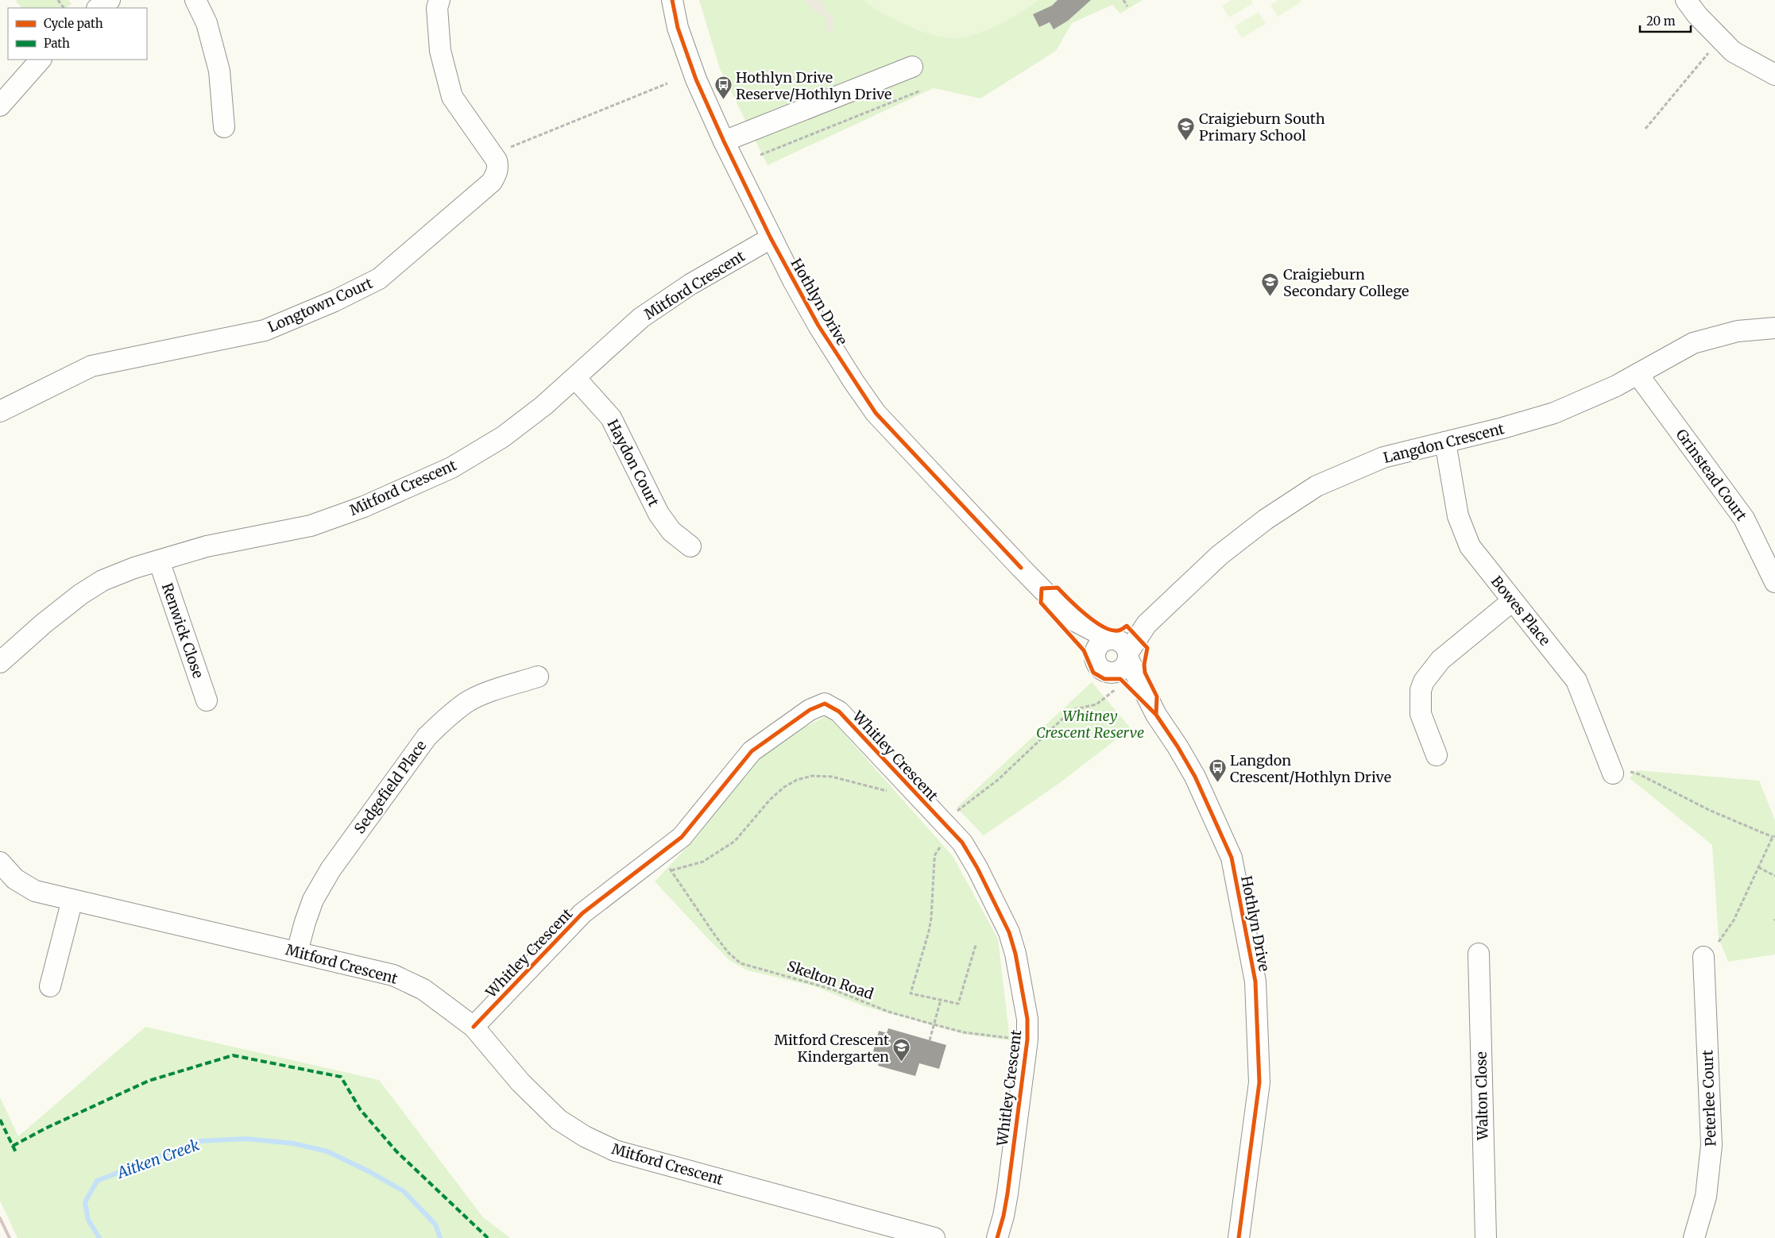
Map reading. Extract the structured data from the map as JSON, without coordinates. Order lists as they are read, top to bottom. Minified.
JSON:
{"streets":{"street":["Mitford Crescent","Hothlyn Drive","Longtown Court","Langdon Crescent","Haydon Court","Grinstead Court","Bowes Place","Renwick Close","Whitley Crescent","Sedgefield Place","Walton Close","Peterlee Court"],"path":["Skelton Road"]},"crossings":[["Mitford Crescent","Hothlyn Drive"],["Mitford Crescent","Haydon Court"],["Mitford Crescent","Renwick Close"],["Mitford Crescent","Whitley Crescent"],["Mitford Crescent","Sedgefield Place"],["Hothlyn Drive","Langdon Crescent"],["Langdon Crescent","Grinstead Court"],["Langdon Crescent","Bowes Place"],["Whitley Crescent","Skelton Road"]],"water":["Aitken Creek"],"parks":["Whitney Crescent Reserve"],"places":{"bus stop":["Hothlyn Drive Reserve/Hothlyn Drive","Langdon Crescent/Hothlyn Drive"],"school or university":["Craigieburn South Primary School","Craigieburn Secondary College","Mitford Crescent Kindergarten"]},"legend":["Cycle path","Path"],"scale_bar":"20 m"}
